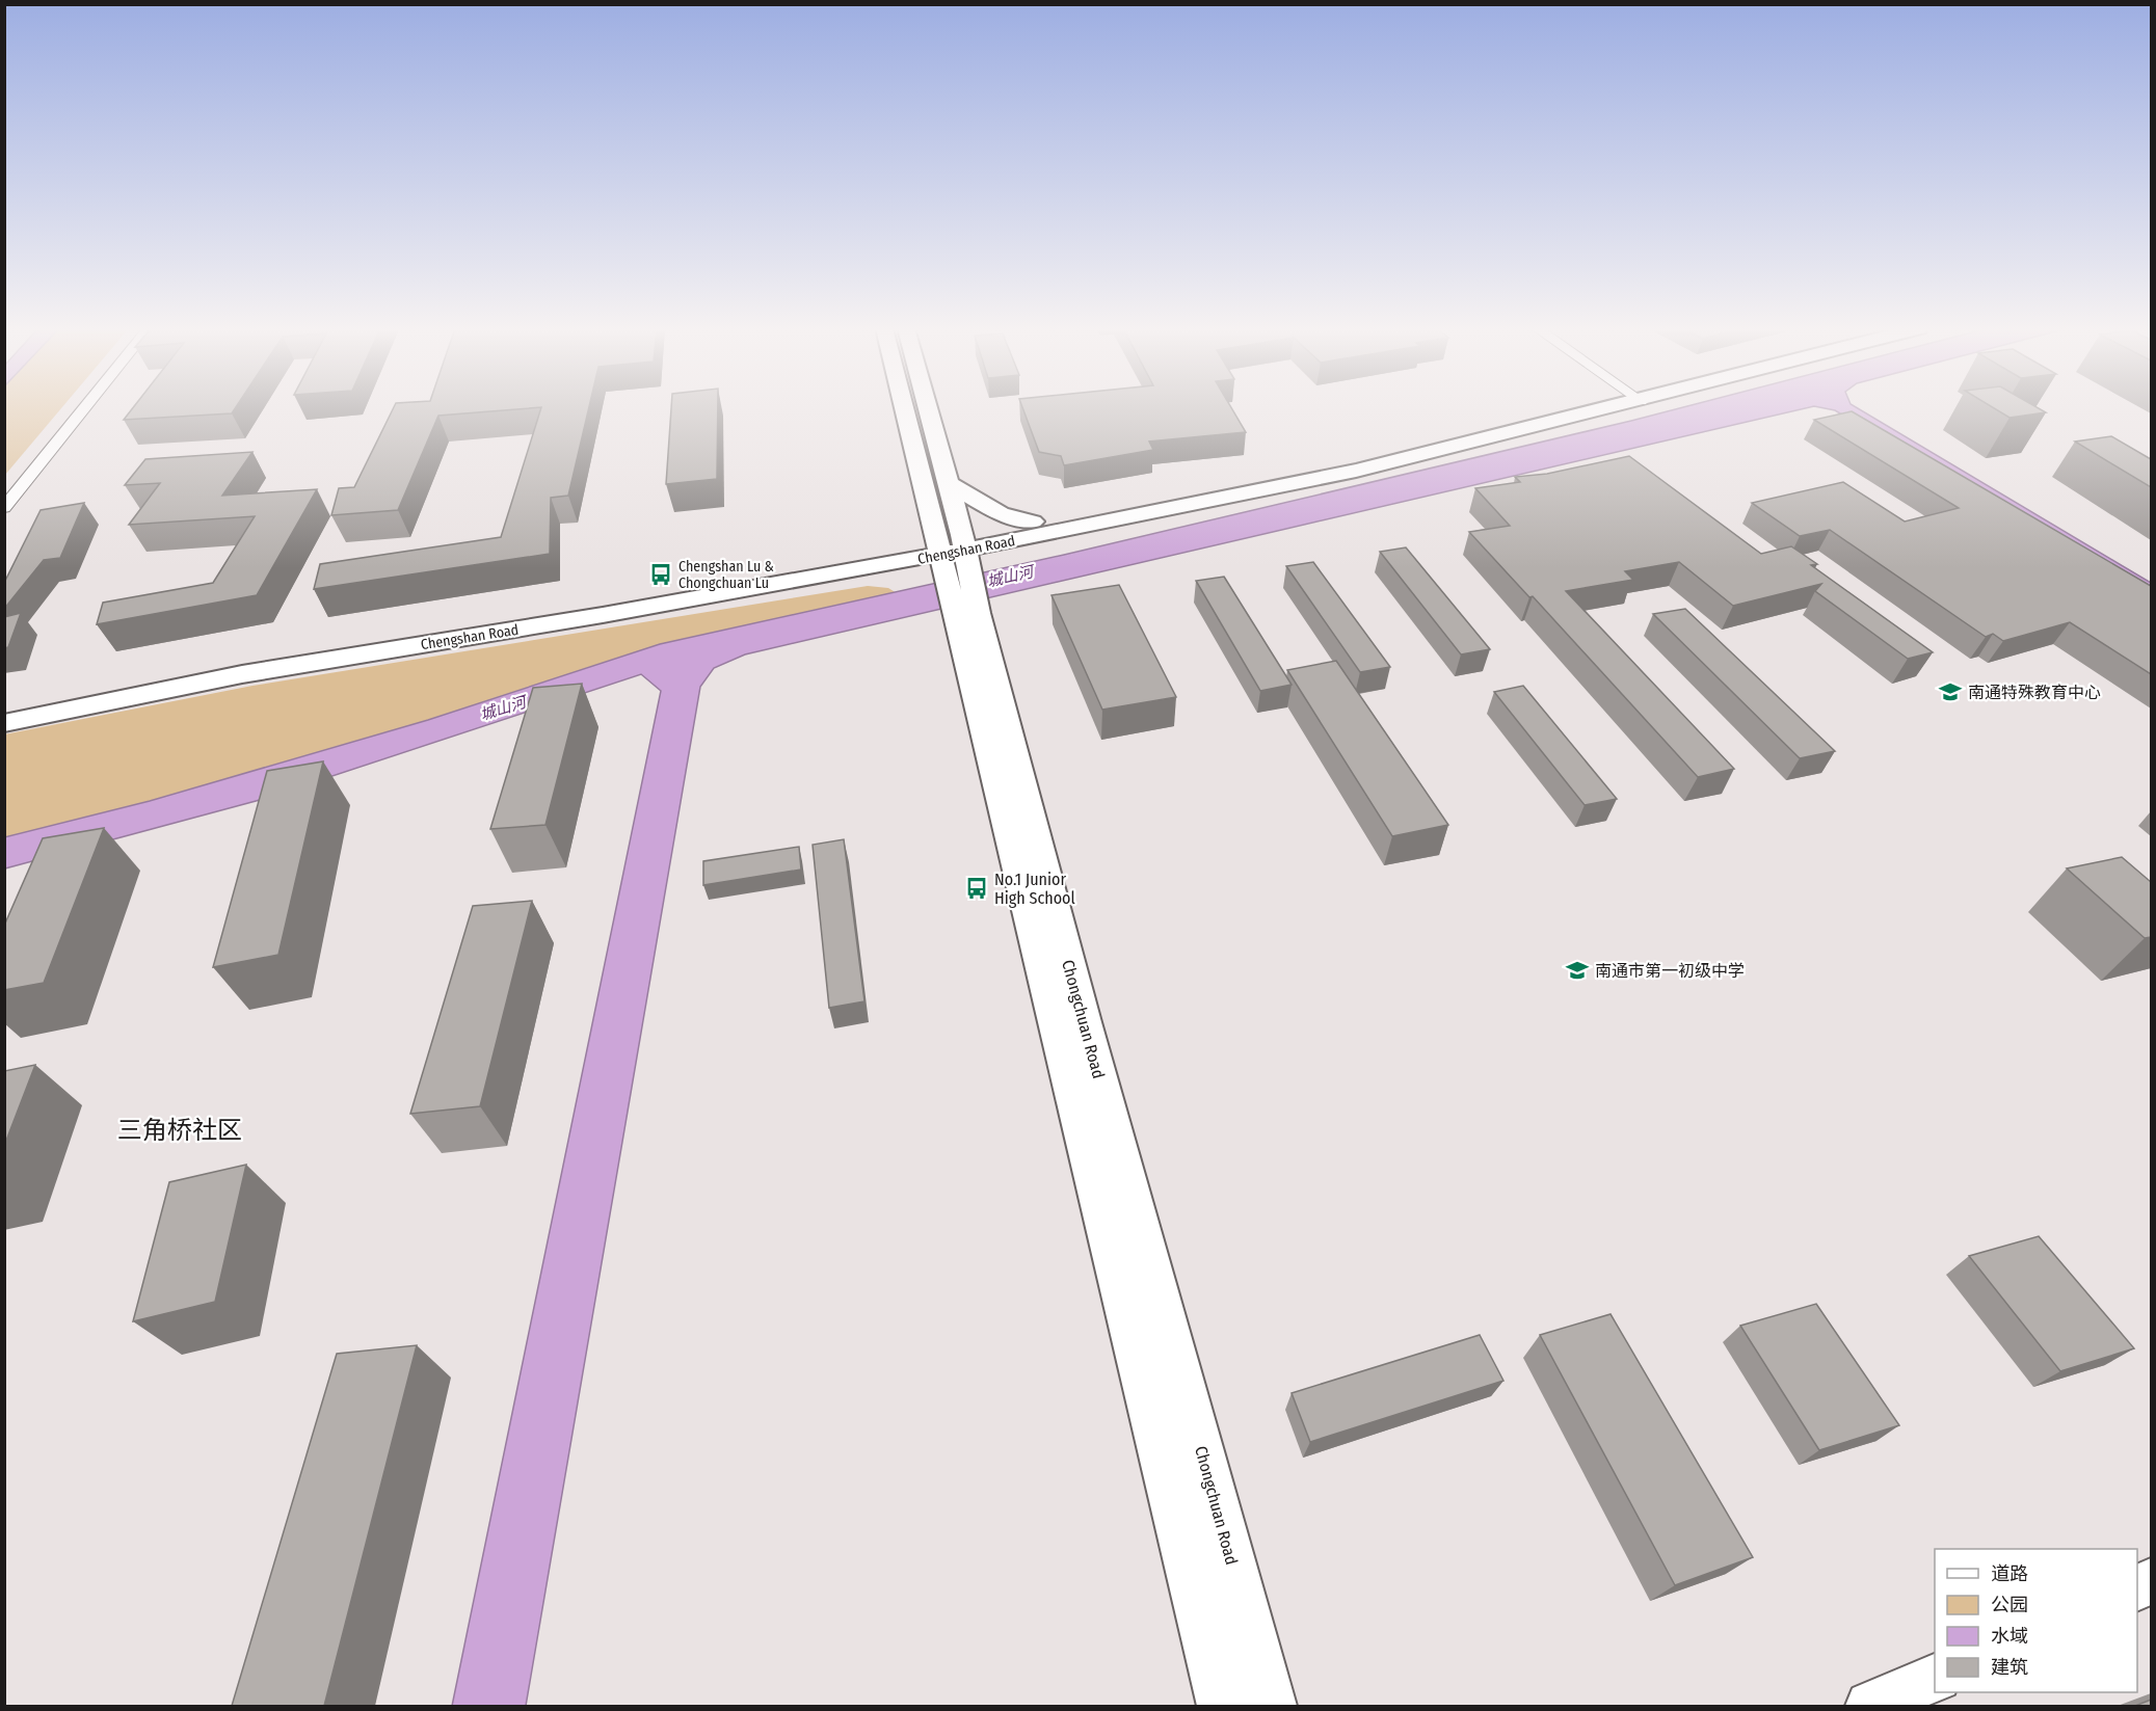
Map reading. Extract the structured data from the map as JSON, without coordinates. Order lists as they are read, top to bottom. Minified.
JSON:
{"streets":{"main road":["Chengshan Road","Chongchuan Road"]},"crossings":[["Chengshan Road","Chongchuan Road"]],"districts":["三角桥社区"],"water":["城山河"],"places":{"bus stop":["Chengshan Lu & Chongchuan Lu","No.1 Junior High School"],"school or university":["南通特殊教育中心","南通市第一初级中学"]},"legend":["道路","公园","水域","建筑"]}
